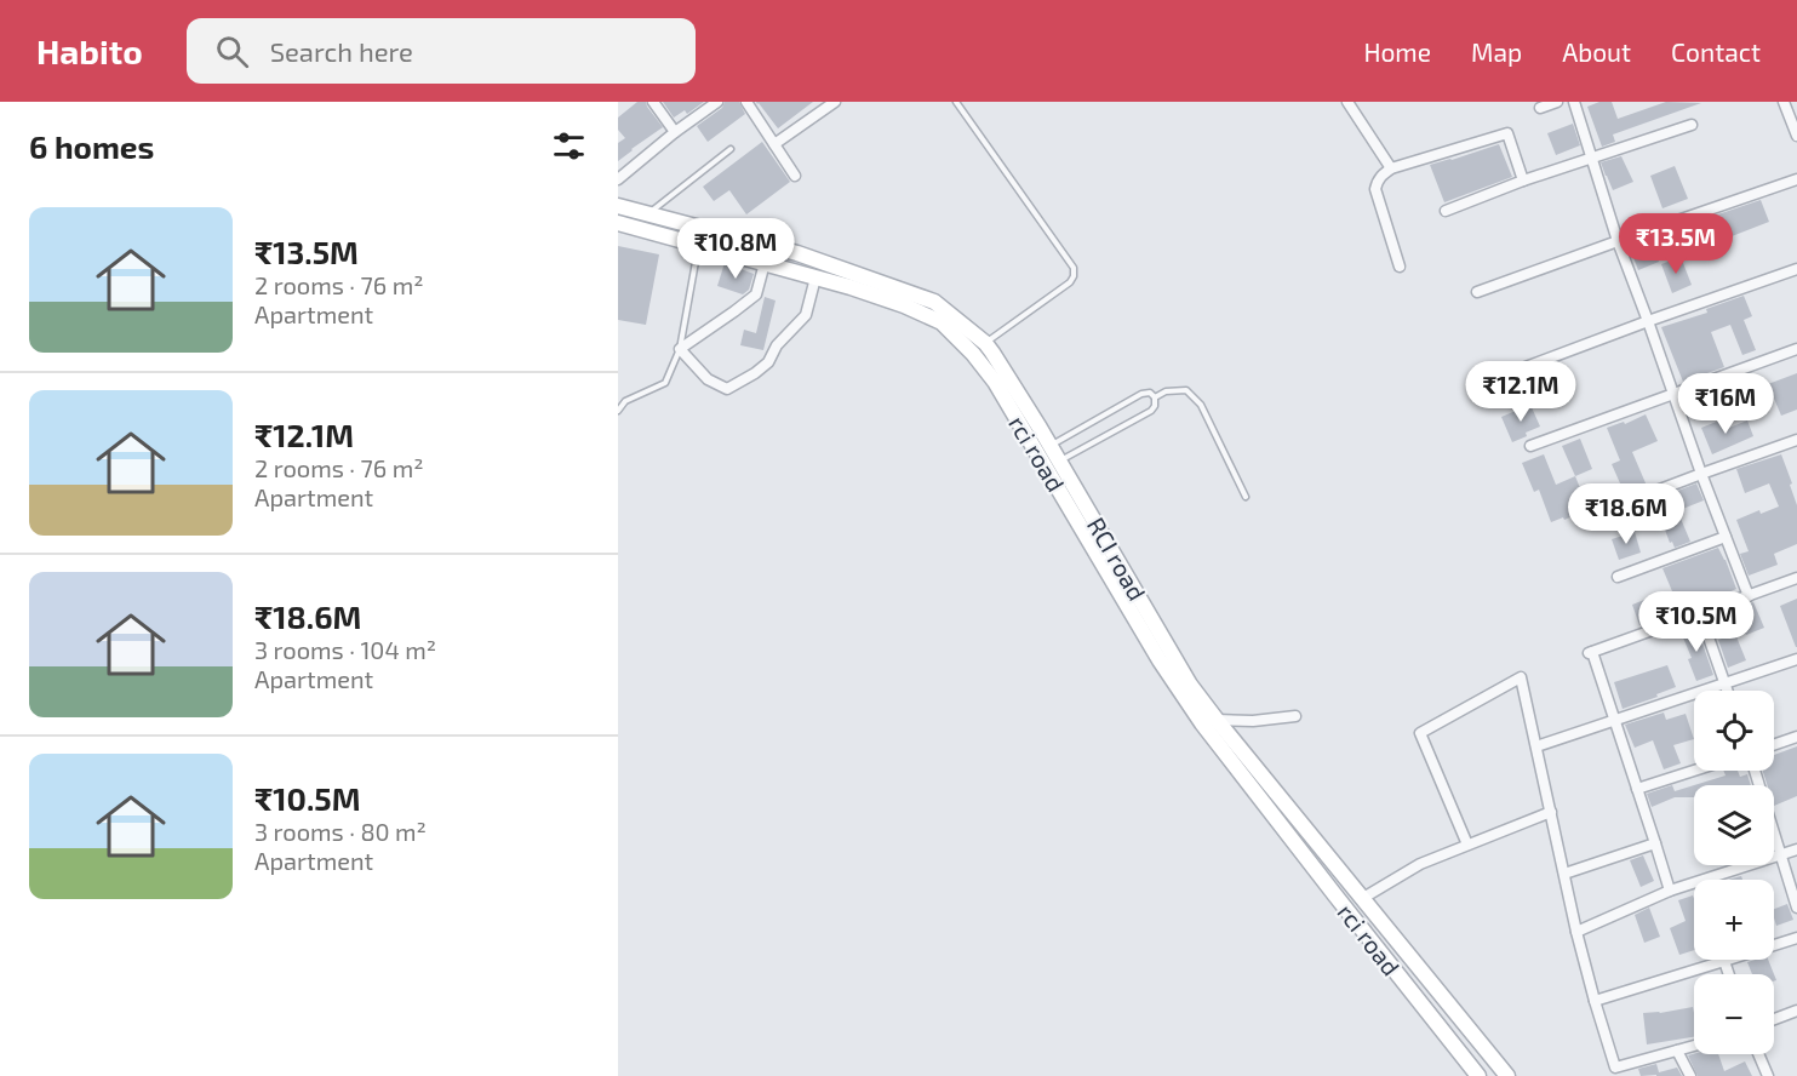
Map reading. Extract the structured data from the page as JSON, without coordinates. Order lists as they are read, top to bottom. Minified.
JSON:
{"streets":{"main road":["rci road","RCI road"]},"crossings":[["rci road","RCI road"]],"page":{"header":"Habito","search":"Search here","nav":["Home","Map","About","Contact"],"heading":"6 homes","list":[{"name":"₹13.5M","note":"2 rooms · 76 m² · Apartment"},{"name":"₹12.1M","note":"2 rooms · 76 m² · Apartment"},{"name":"₹18.6M","note":"3 rooms · 104 m² · Apartment"},{"name":"₹10.5M","note":"3 rooms · 80 m² · Apartment"}],"price":["₹13.5M","₹10.8M","₹12.1M","₹16M","₹18.6M","₹10.5M"],"map_buttons":["+","−"]}}
